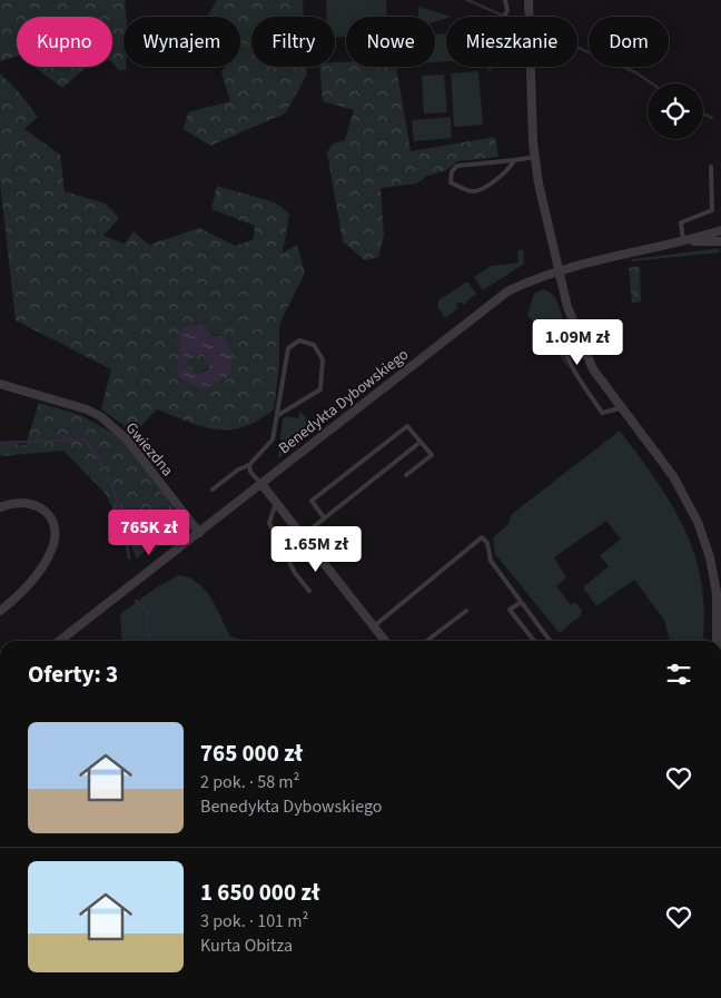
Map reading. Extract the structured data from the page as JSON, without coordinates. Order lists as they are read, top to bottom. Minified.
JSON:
{"streets":{"street":["Benedykta Dybowskiego","Gwiezdna"]},"crossings":[["Benedykta Dybowskiego","Gwiezdna"]],"page":{"chip":["Kupno","Wynajem","Filtry","Nowe","Mieszkanie","Dom"],"price":["1.09M zł","765K zł","1.65M zł"],"heading":"Oferty: 3","list":[{"name":"765 000 zł","note":"2 pok. · 58 m² · Benedykta Dybowskiego"},{"name":"1 650 000 zł","note":"3 pok. · 101 m² · Kurta Obitza"}]}}
